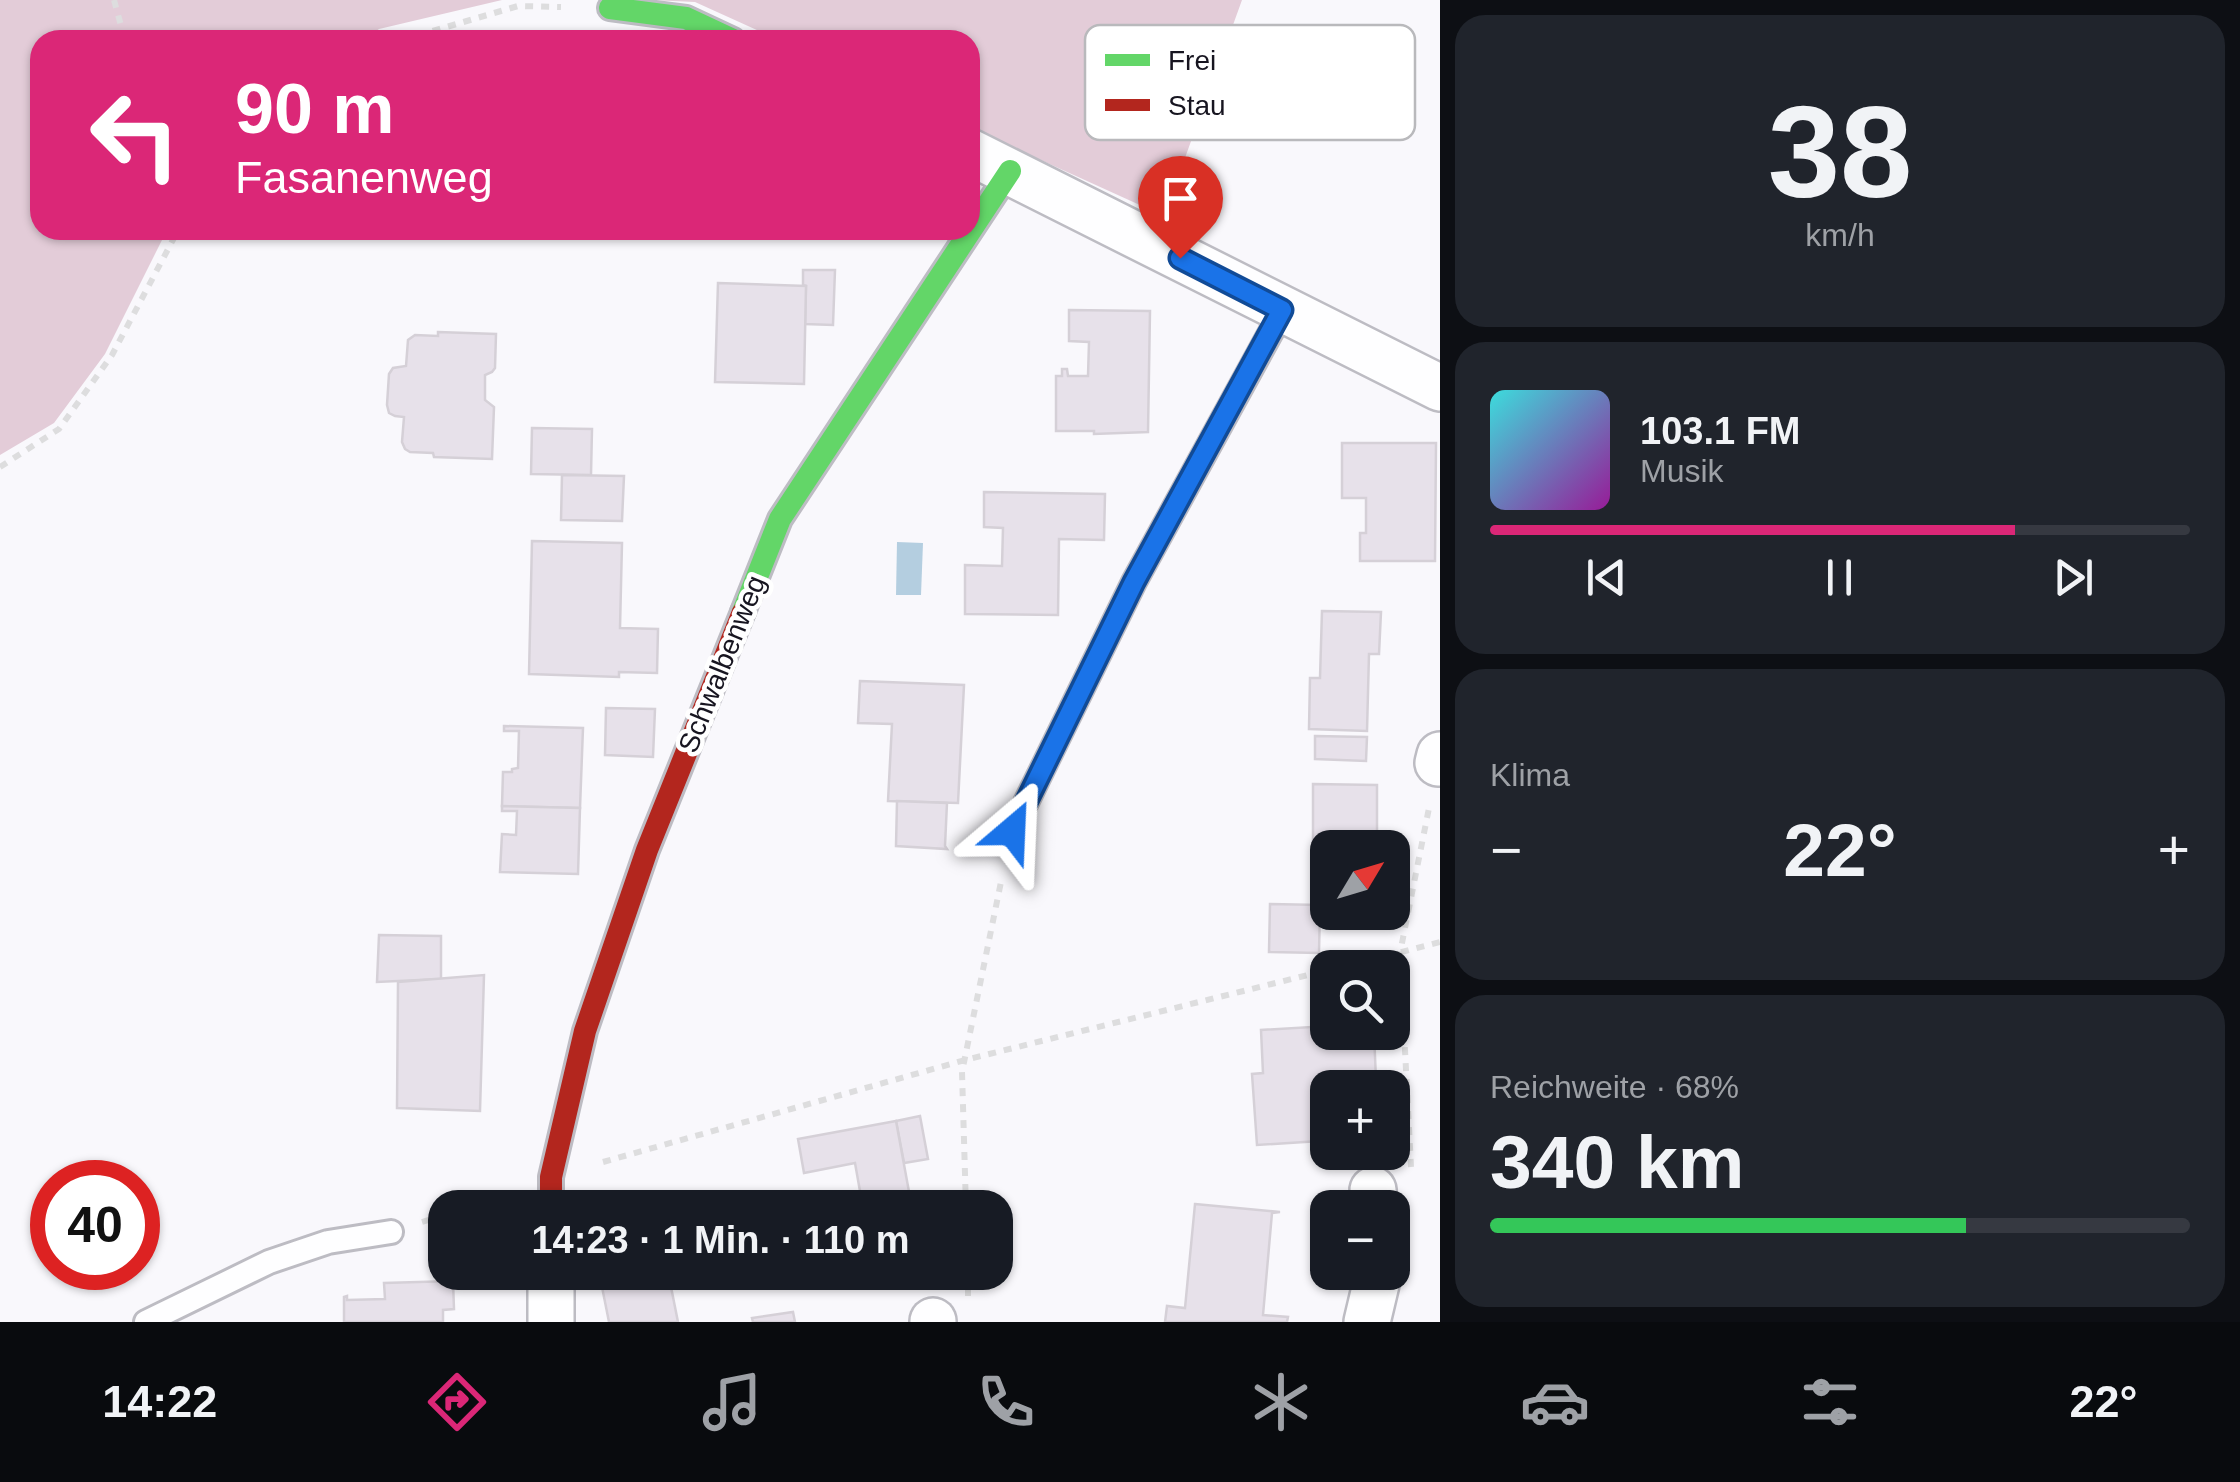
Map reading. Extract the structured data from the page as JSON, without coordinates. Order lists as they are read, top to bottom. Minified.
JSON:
{"streets":{"street":["Schwalbenweg"]},"legend":["Frei","Stau"],"north":"top right","page":{"tile":[["38","km/h"],"Klima",["Reichweite · 68%","340 km"]],"turn":["90 m","Fasanenweg"],"song":["103.1 FM","Musik"],"heat":["−","22°","+"],"map_buttons":["+","−"],"limit":"40","trip":"14:23 · 1 Min. · 110 m","tabs":["14:22","22°"]}}
